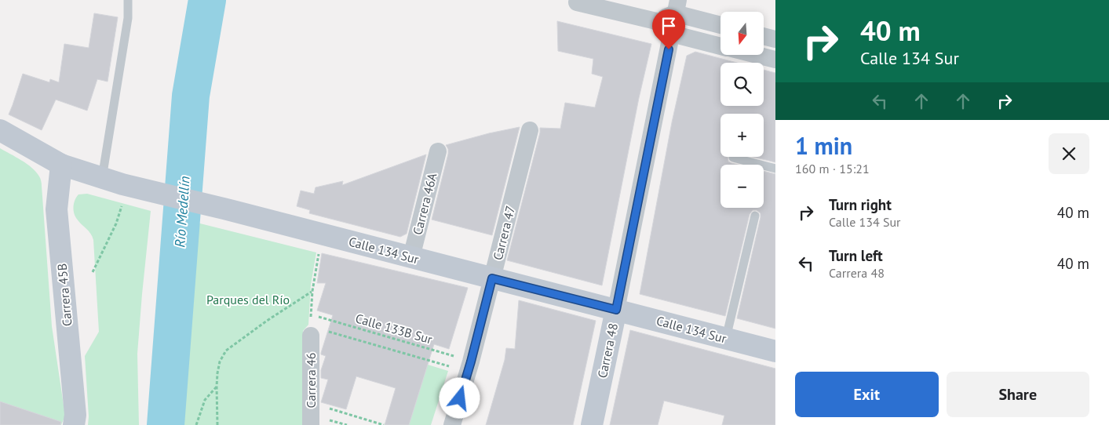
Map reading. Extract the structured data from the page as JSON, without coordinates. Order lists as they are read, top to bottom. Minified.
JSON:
{"streets":{"street":["Carrera 46A","Carrera 47","Calle 134 Sur","Carrera 45B","Carrera 48","Carrera 46"],"path":["Calle 133B Sur"]},"crossings":[["Carrera 46A","Calle 134 Sur"],["Carrera 47","Calle 134 Sur"],["Carrera 47","Calle 133B Sur"],["Calle 134 Sur","Carrera 45B"],["Calle 134 Sur","Carrera 48"],["Calle 133B Sur","Carrera 46"]],"water":["Río Medellín"],"parks":["Parques del Río"],"north":"bottom","page":{"turn":["40 m","Calle 134 Sur"],"map_buttons":["+","−"],"heading":["1 min","160 m · 15:21"],"list":[{"name":"Turn right","note":"Calle 134 Sur","value":"40 m"},{"name":"Turn left","note":"Carrera 48","value":"40 m"}],"buttons":["Exit","Share"]}}
